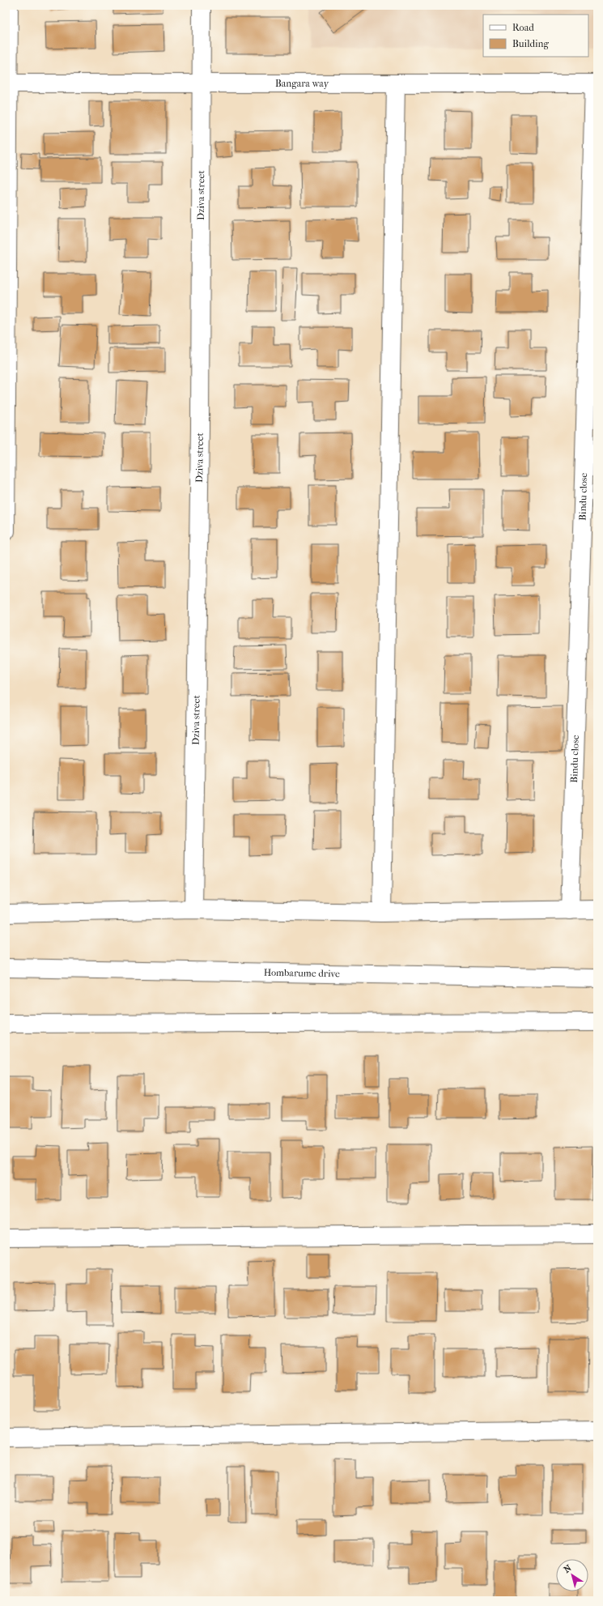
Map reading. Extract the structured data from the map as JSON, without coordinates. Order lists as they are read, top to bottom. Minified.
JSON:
{"streets":{"street":["Bangara way","Dziva street","Bindu close","Hombarume drive"]},"crossings":[["Bangara way","Dziva street"],["Bangara way","Bindu close"]],"legend":["Road","Building"],"north":"top left"}
